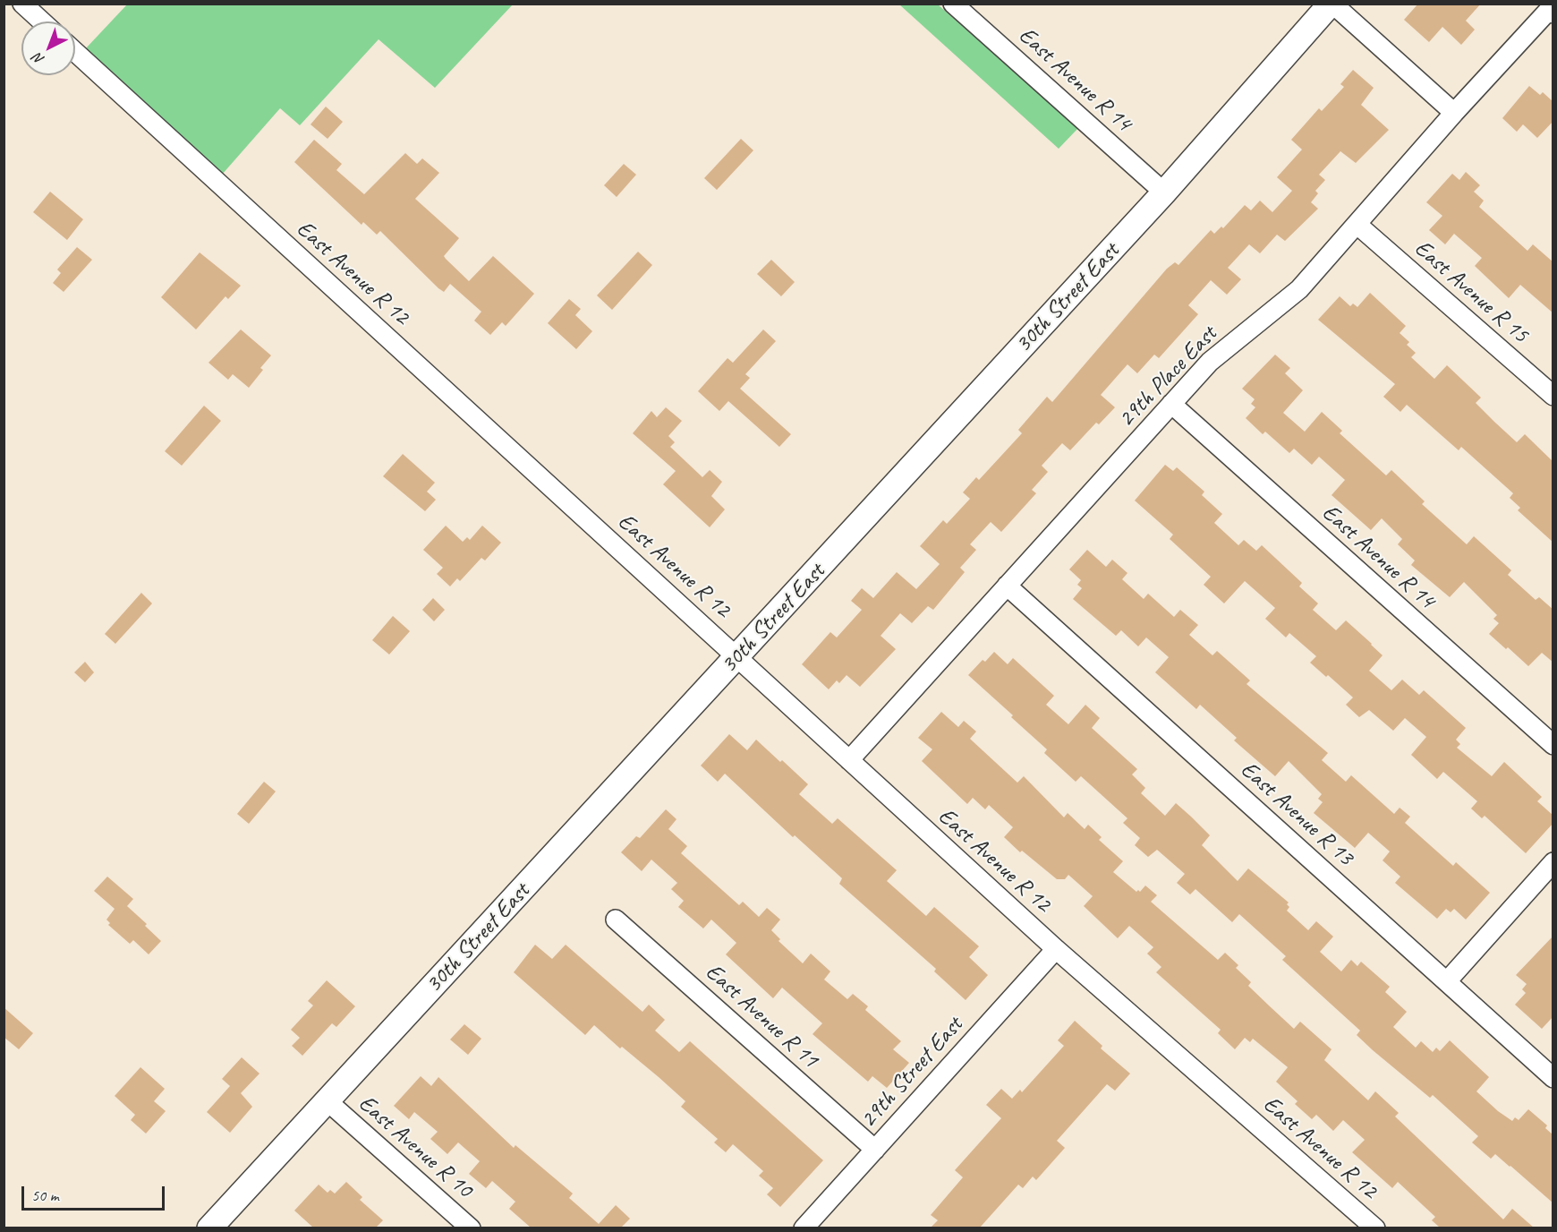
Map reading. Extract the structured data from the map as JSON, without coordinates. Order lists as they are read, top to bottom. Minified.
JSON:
{"streets":{"street":["East Avenue R 14","East Avenue R 12","East Avenue R 15","30th Street East","29th Place East","East Avenue R 13","East Avenue R 11","29th Street East","East Avenue R 10"]},"crossings":[["East Avenue R 14","30th Street East"],["East Avenue R 14","29th Place East"],["East Avenue R 12","30th Street East"],["East Avenue R 12","29th Place East"],["East Avenue R 12","29th Street East"],["East Avenue R 15","29th Place East"],["30th Street East","East Avenue R 10"],["29th Place East","East Avenue R 13"],["East Avenue R 11","29th Street East"]],"scale_bar":"50 m","north":"bottom left"}
